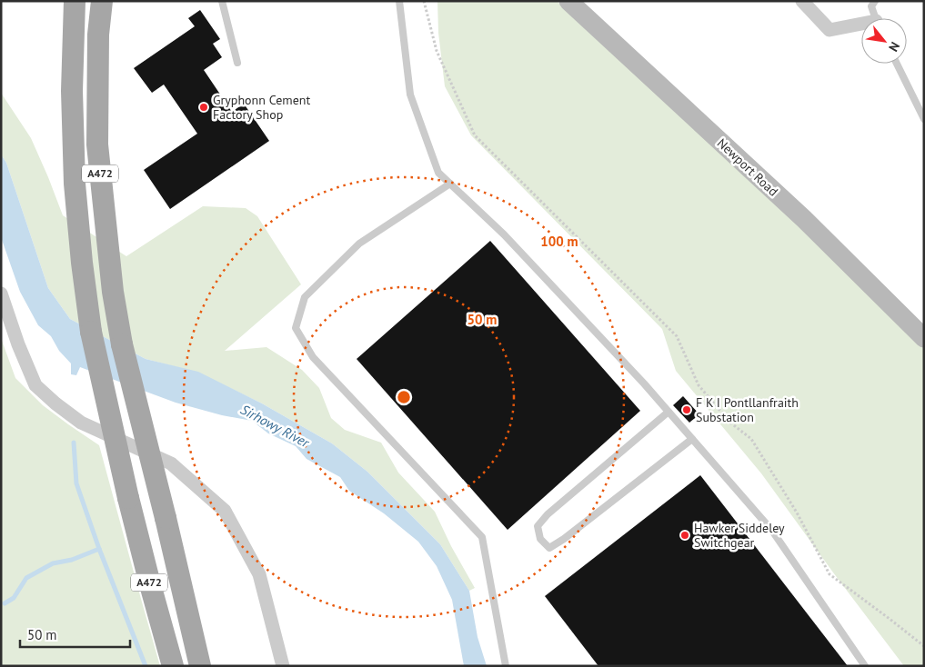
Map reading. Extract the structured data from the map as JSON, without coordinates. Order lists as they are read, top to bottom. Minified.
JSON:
{"streets":{"main road":["Newport Road","A472"]},"water":["Sirhowy River"],"places":["Gryphonn Cement Factory Shop","F K I Pontllanfraith Substation","Hawker Siddeley Switchgear"],"scale_bar":"50 m","north":"bottom right","rings":["100 m","50 m"]}
